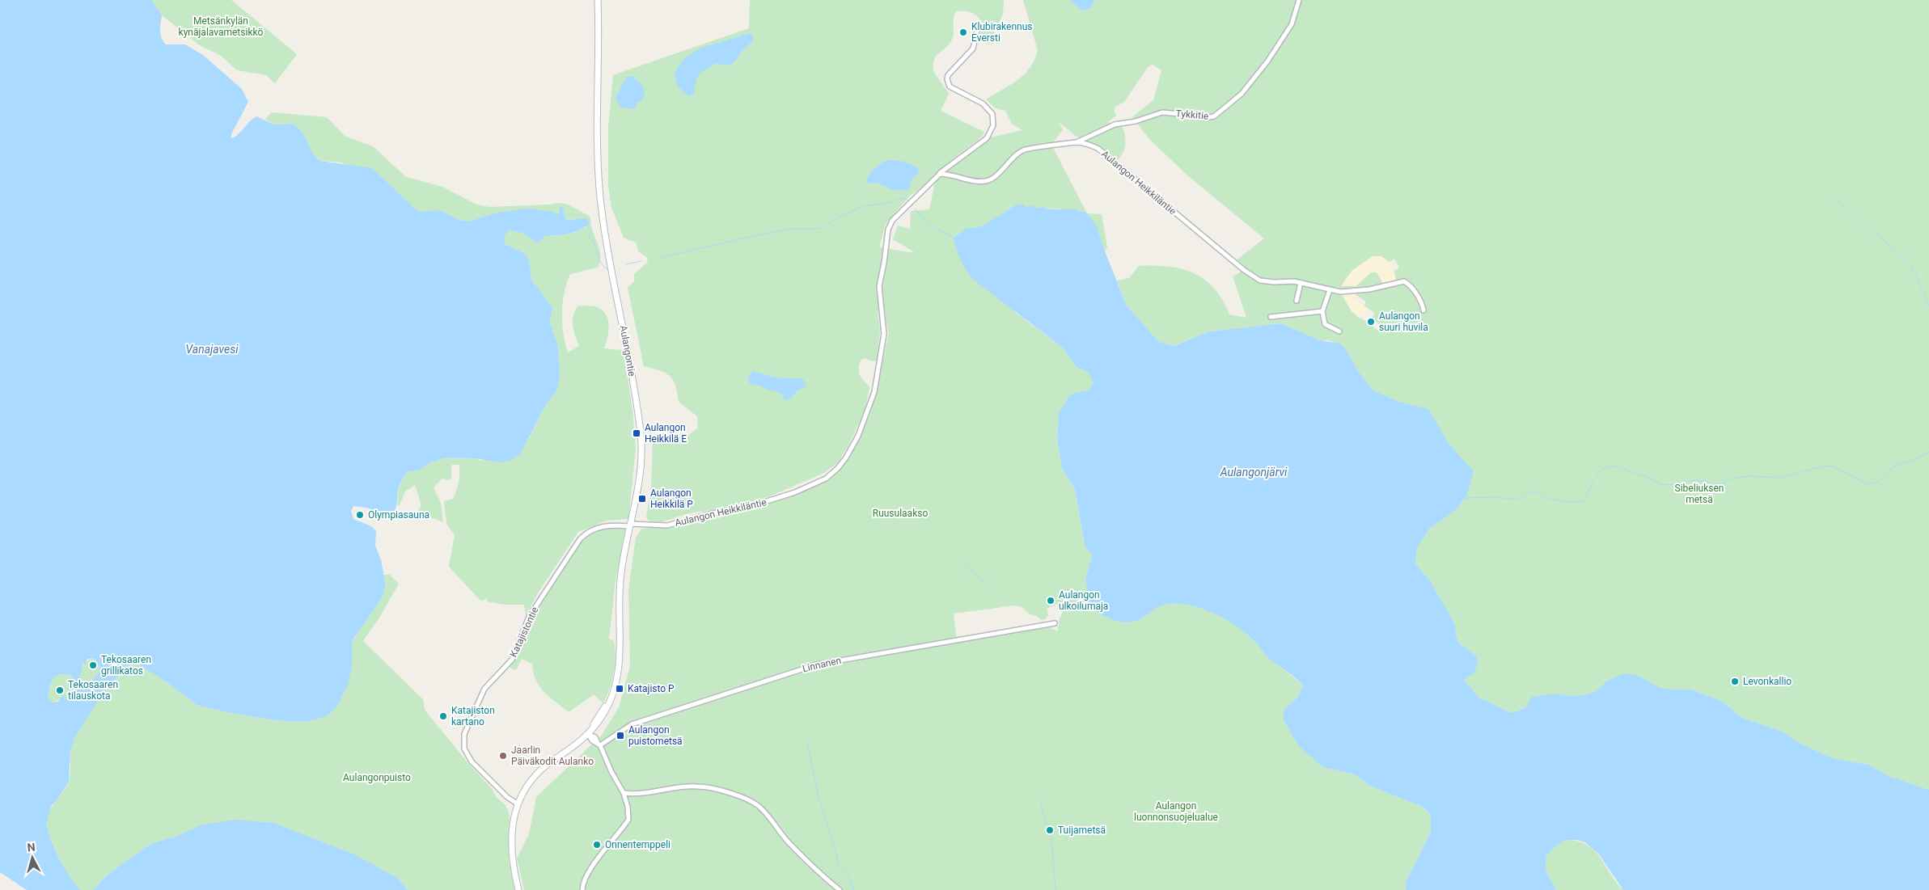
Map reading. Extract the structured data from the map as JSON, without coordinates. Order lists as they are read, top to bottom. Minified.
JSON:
{"streets":{"street":["Tykkitie","Aulangon Heikkiläntie","Aulangontie","Katajistontie","Linnanen"]},"crossings":[["Tykkitie","Aulangon Heikkiläntie"],["Aulangon Heikkiläntie","Aulangontie"],["Aulangon Heikkiläntie","Katajistontie"],["Aulangontie","Katajistontie"]],"water":["Vanajavesi","Aulangonjärvi"],"parks":["Metsänkylän kynäjalavametsikkö","Sibeliuksen metsä","Ruusulaakso","Aulangonpuisto","Aulangon luonnonsuojelualue"],"places":{"other":["Klubirakennus Eversti","Aulangon suuri huvila","Olympiasauna","Aulangon ulkoilumaja","Tekosaaren grillikatos","Levonkallio","Tekosaaren tilauskota","Katajiston kartano","Jaarlin Päiväkodit Aulanko","Tuijametsä","Onnentemppeli"],"transit":["Aulangon Heikkilä E","Aulangon Heikkilä P","Katajisto P","Aulangon puistometsä"]},"north":"top"}
